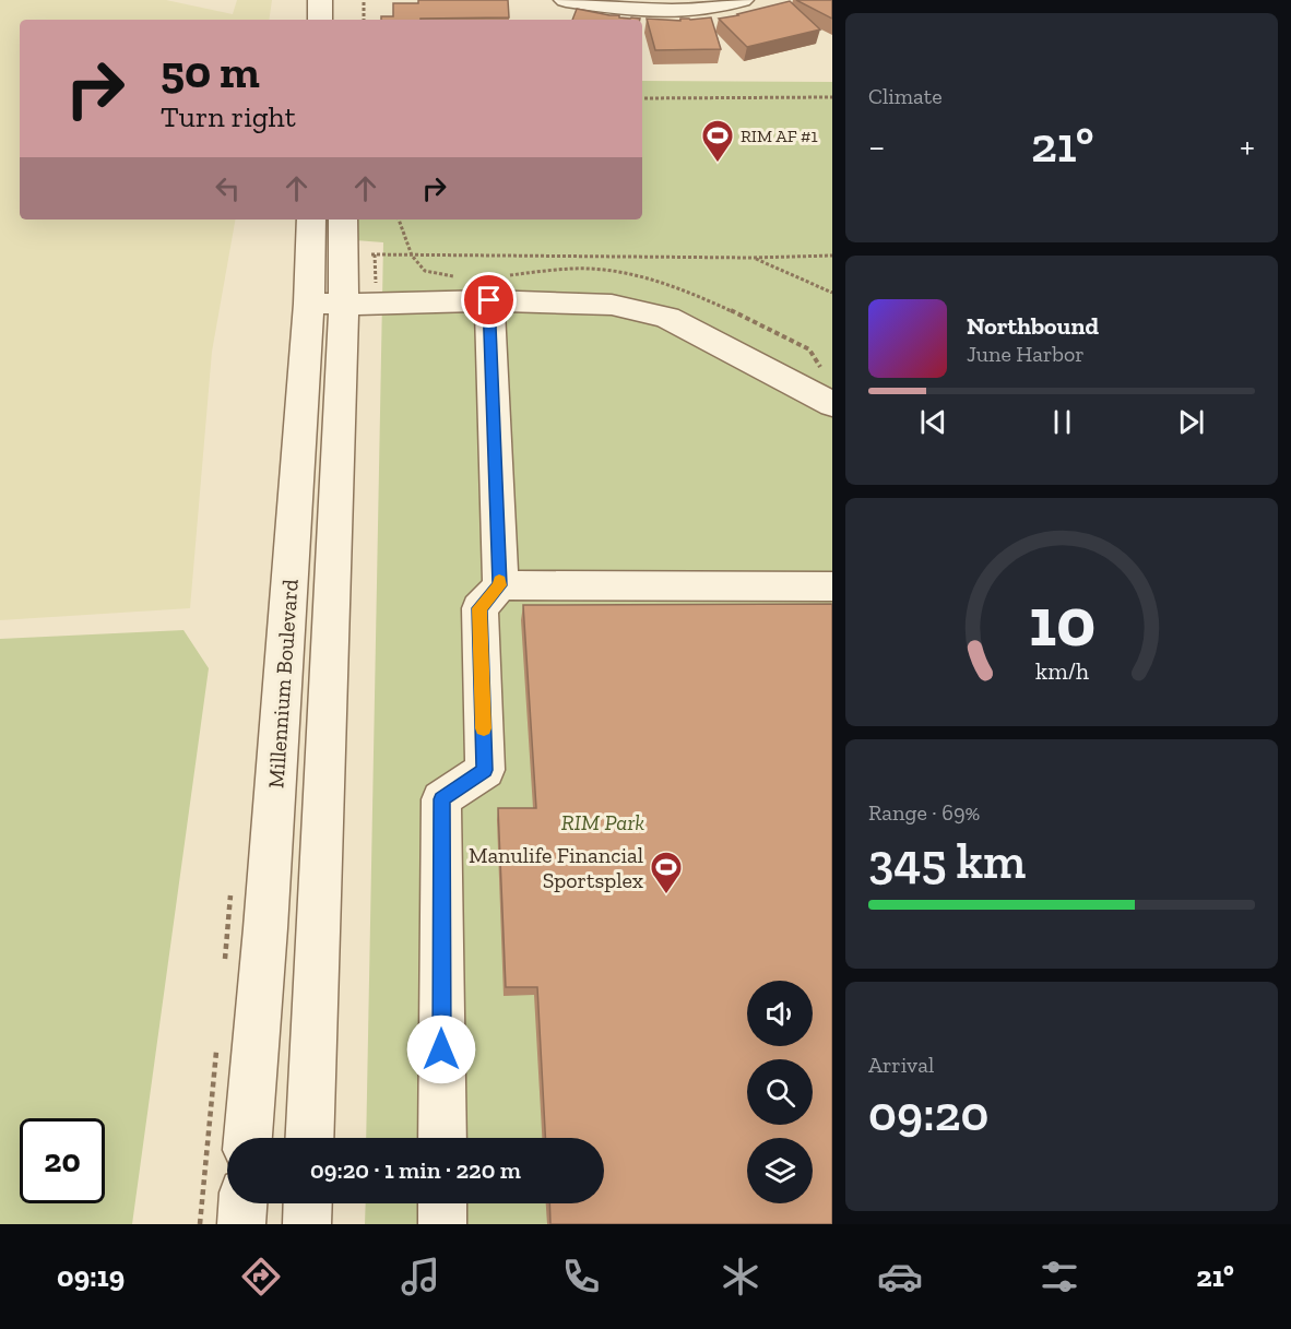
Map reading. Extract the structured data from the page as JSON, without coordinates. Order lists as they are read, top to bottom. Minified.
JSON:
{"streets":{"street":["Millennium Boulevard"]},"parks":["RIM Park"],"places":{"sports":["RIM AF #1","Manulife Financial Sportsplex"]},"page":{"tile":["Climate",["Range · 69%","345 km"],["Arrival","09:20"]],"turn":["50 m","Turn right"],"heat":["−","21°","+"],"song":["Northbound","June Harbor"],"limit":"20","trip":"09:20 · 1 min · 220 m","tabs":["09:19","21°"],"gauge":["10","km/h"]}}
